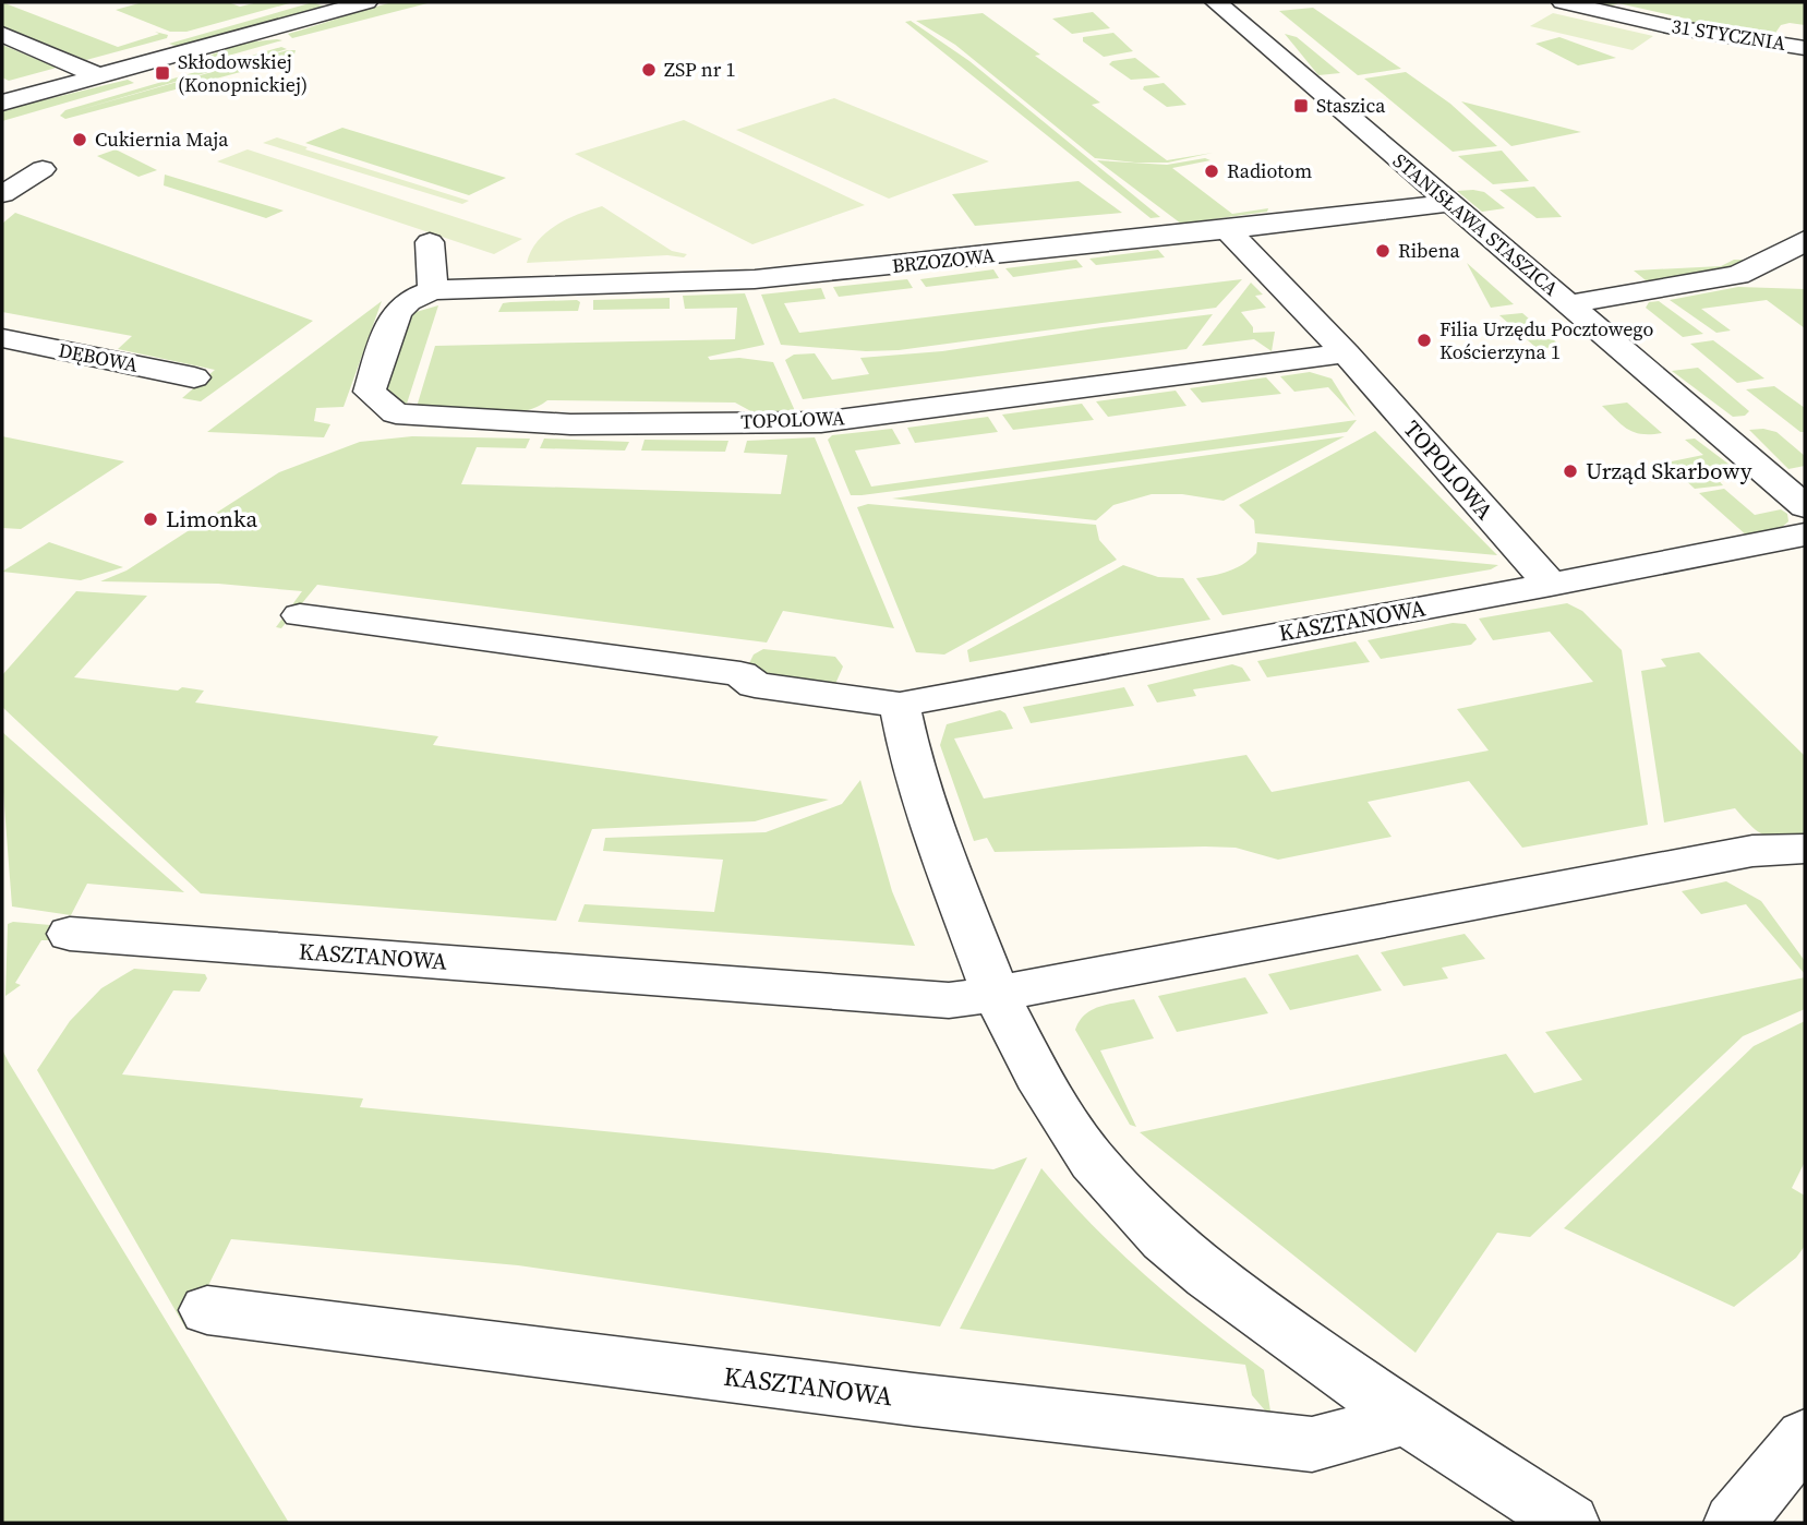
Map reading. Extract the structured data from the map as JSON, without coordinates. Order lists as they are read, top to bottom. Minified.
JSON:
{"streets":{"street":["31 STYCZNIA","STANISŁAWA STASZICA","BRZOZOWA","DĘBOWA","TOPOLOWA","KASZTANOWA"]},"crossings":[["STANISŁAWA STASZICA","BRZOZOWA"],["BRZOZOWA","TOPOLOWA"],["TOPOLOWA","KASZTANOWA"]],"places":{"other":["ZSP nr 1","Cukiernia Maja","Radiotom","Ribena","Filia Urzędu Pocztowego Kościerzyna 1","Urząd Skarbowy","Limonka"],"transit":["Skłodowskiej (Konopnickiej)","Staszica"]}}
